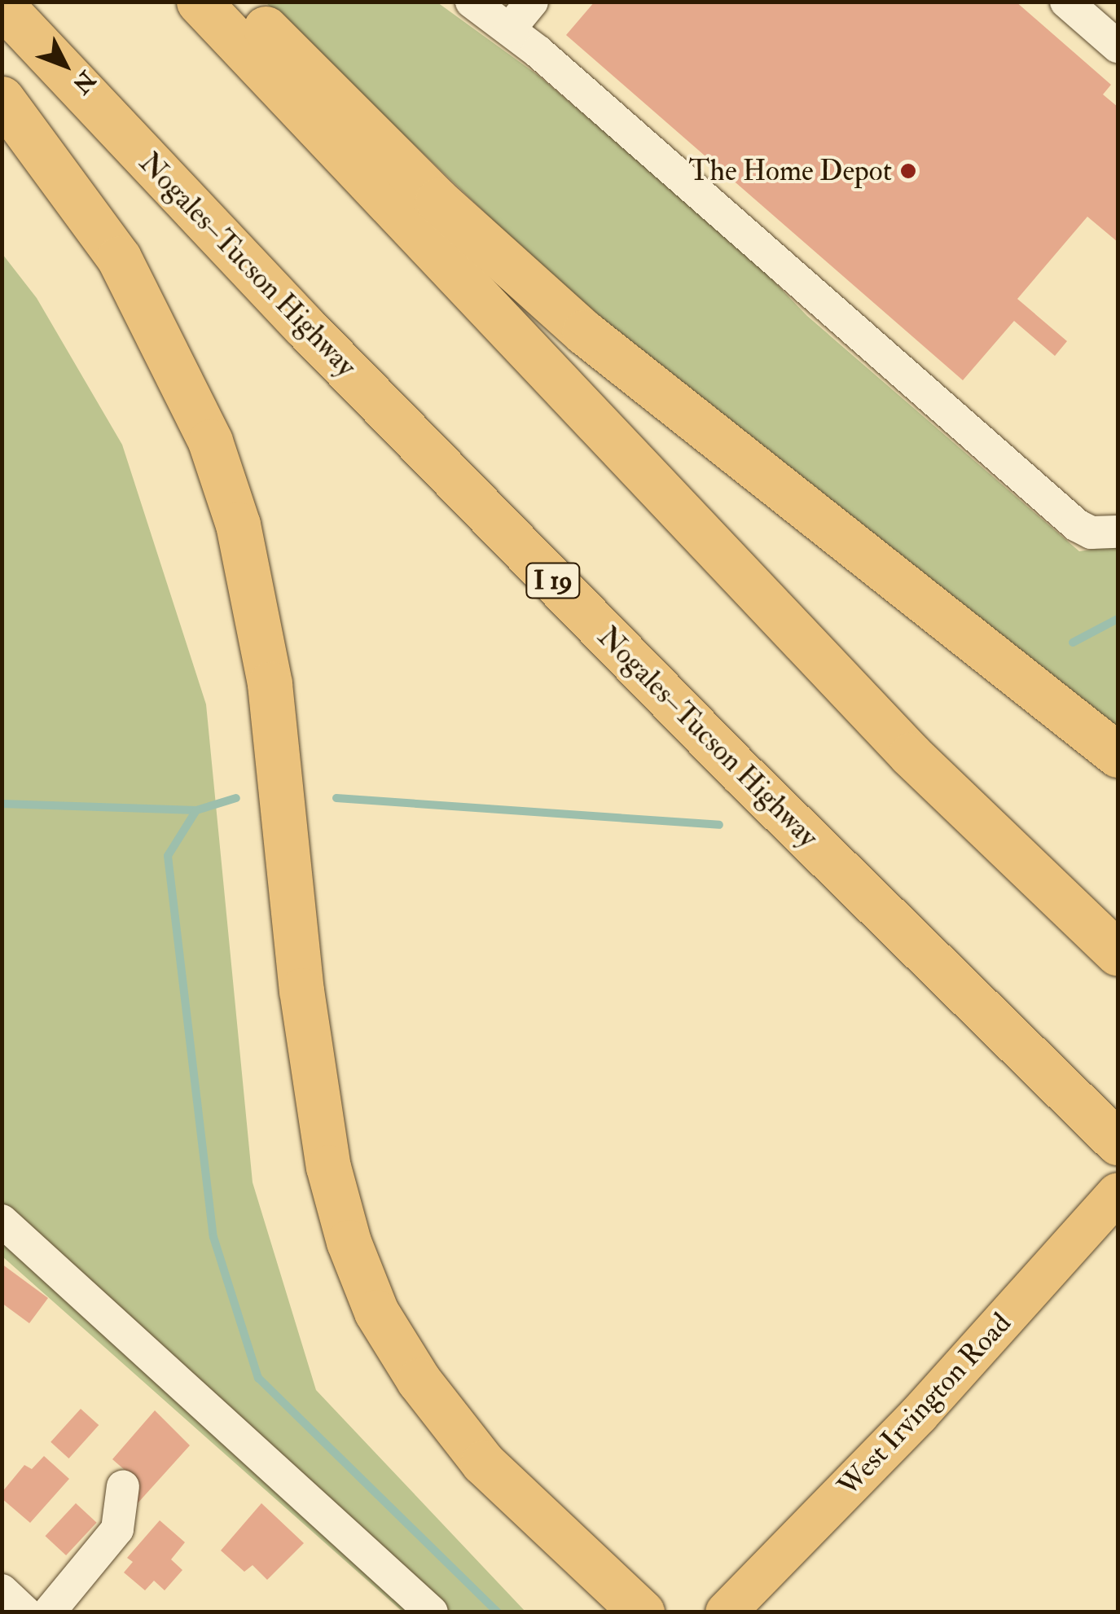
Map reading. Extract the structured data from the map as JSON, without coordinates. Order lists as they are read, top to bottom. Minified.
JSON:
{"streets":{"highway":["Nogales–Tucson Highway","I 19"],"main road":["West Irvington Road"]},"places":["The Home Depot"],"north":"bottom right"}
